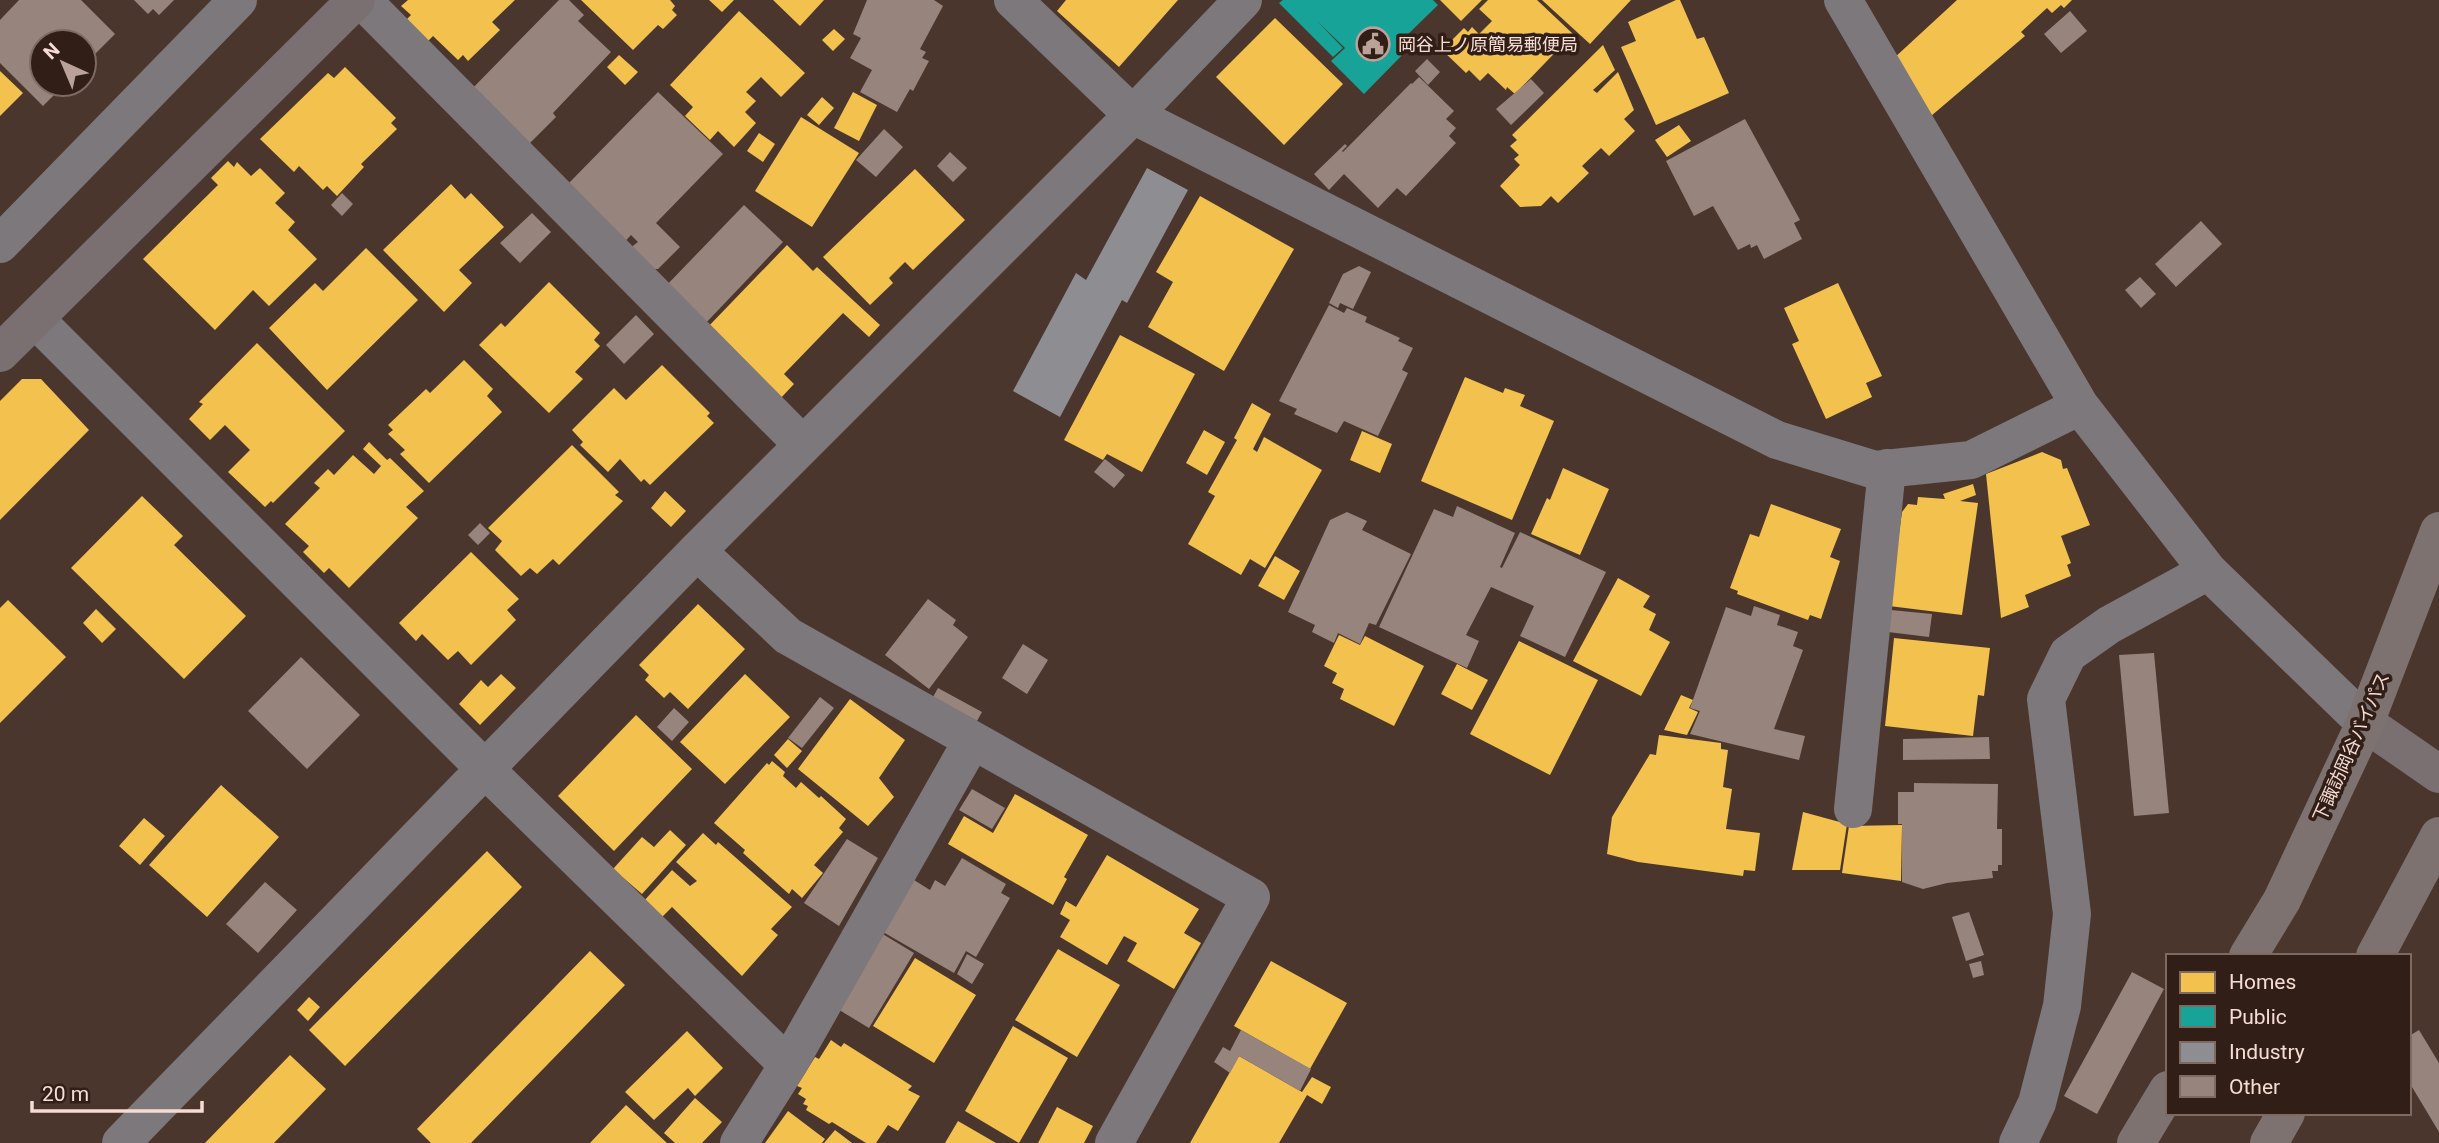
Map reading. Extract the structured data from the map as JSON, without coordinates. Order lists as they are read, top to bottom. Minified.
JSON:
{"streets":{"highway":["下諏訪岡谷バイパス"]},"places":{"public building":["岡谷上ノ原簡易郵便局"]},"legend":["Homes","Public","Industry","Other"],"scale_bar":"20 m","north":"top left"}
